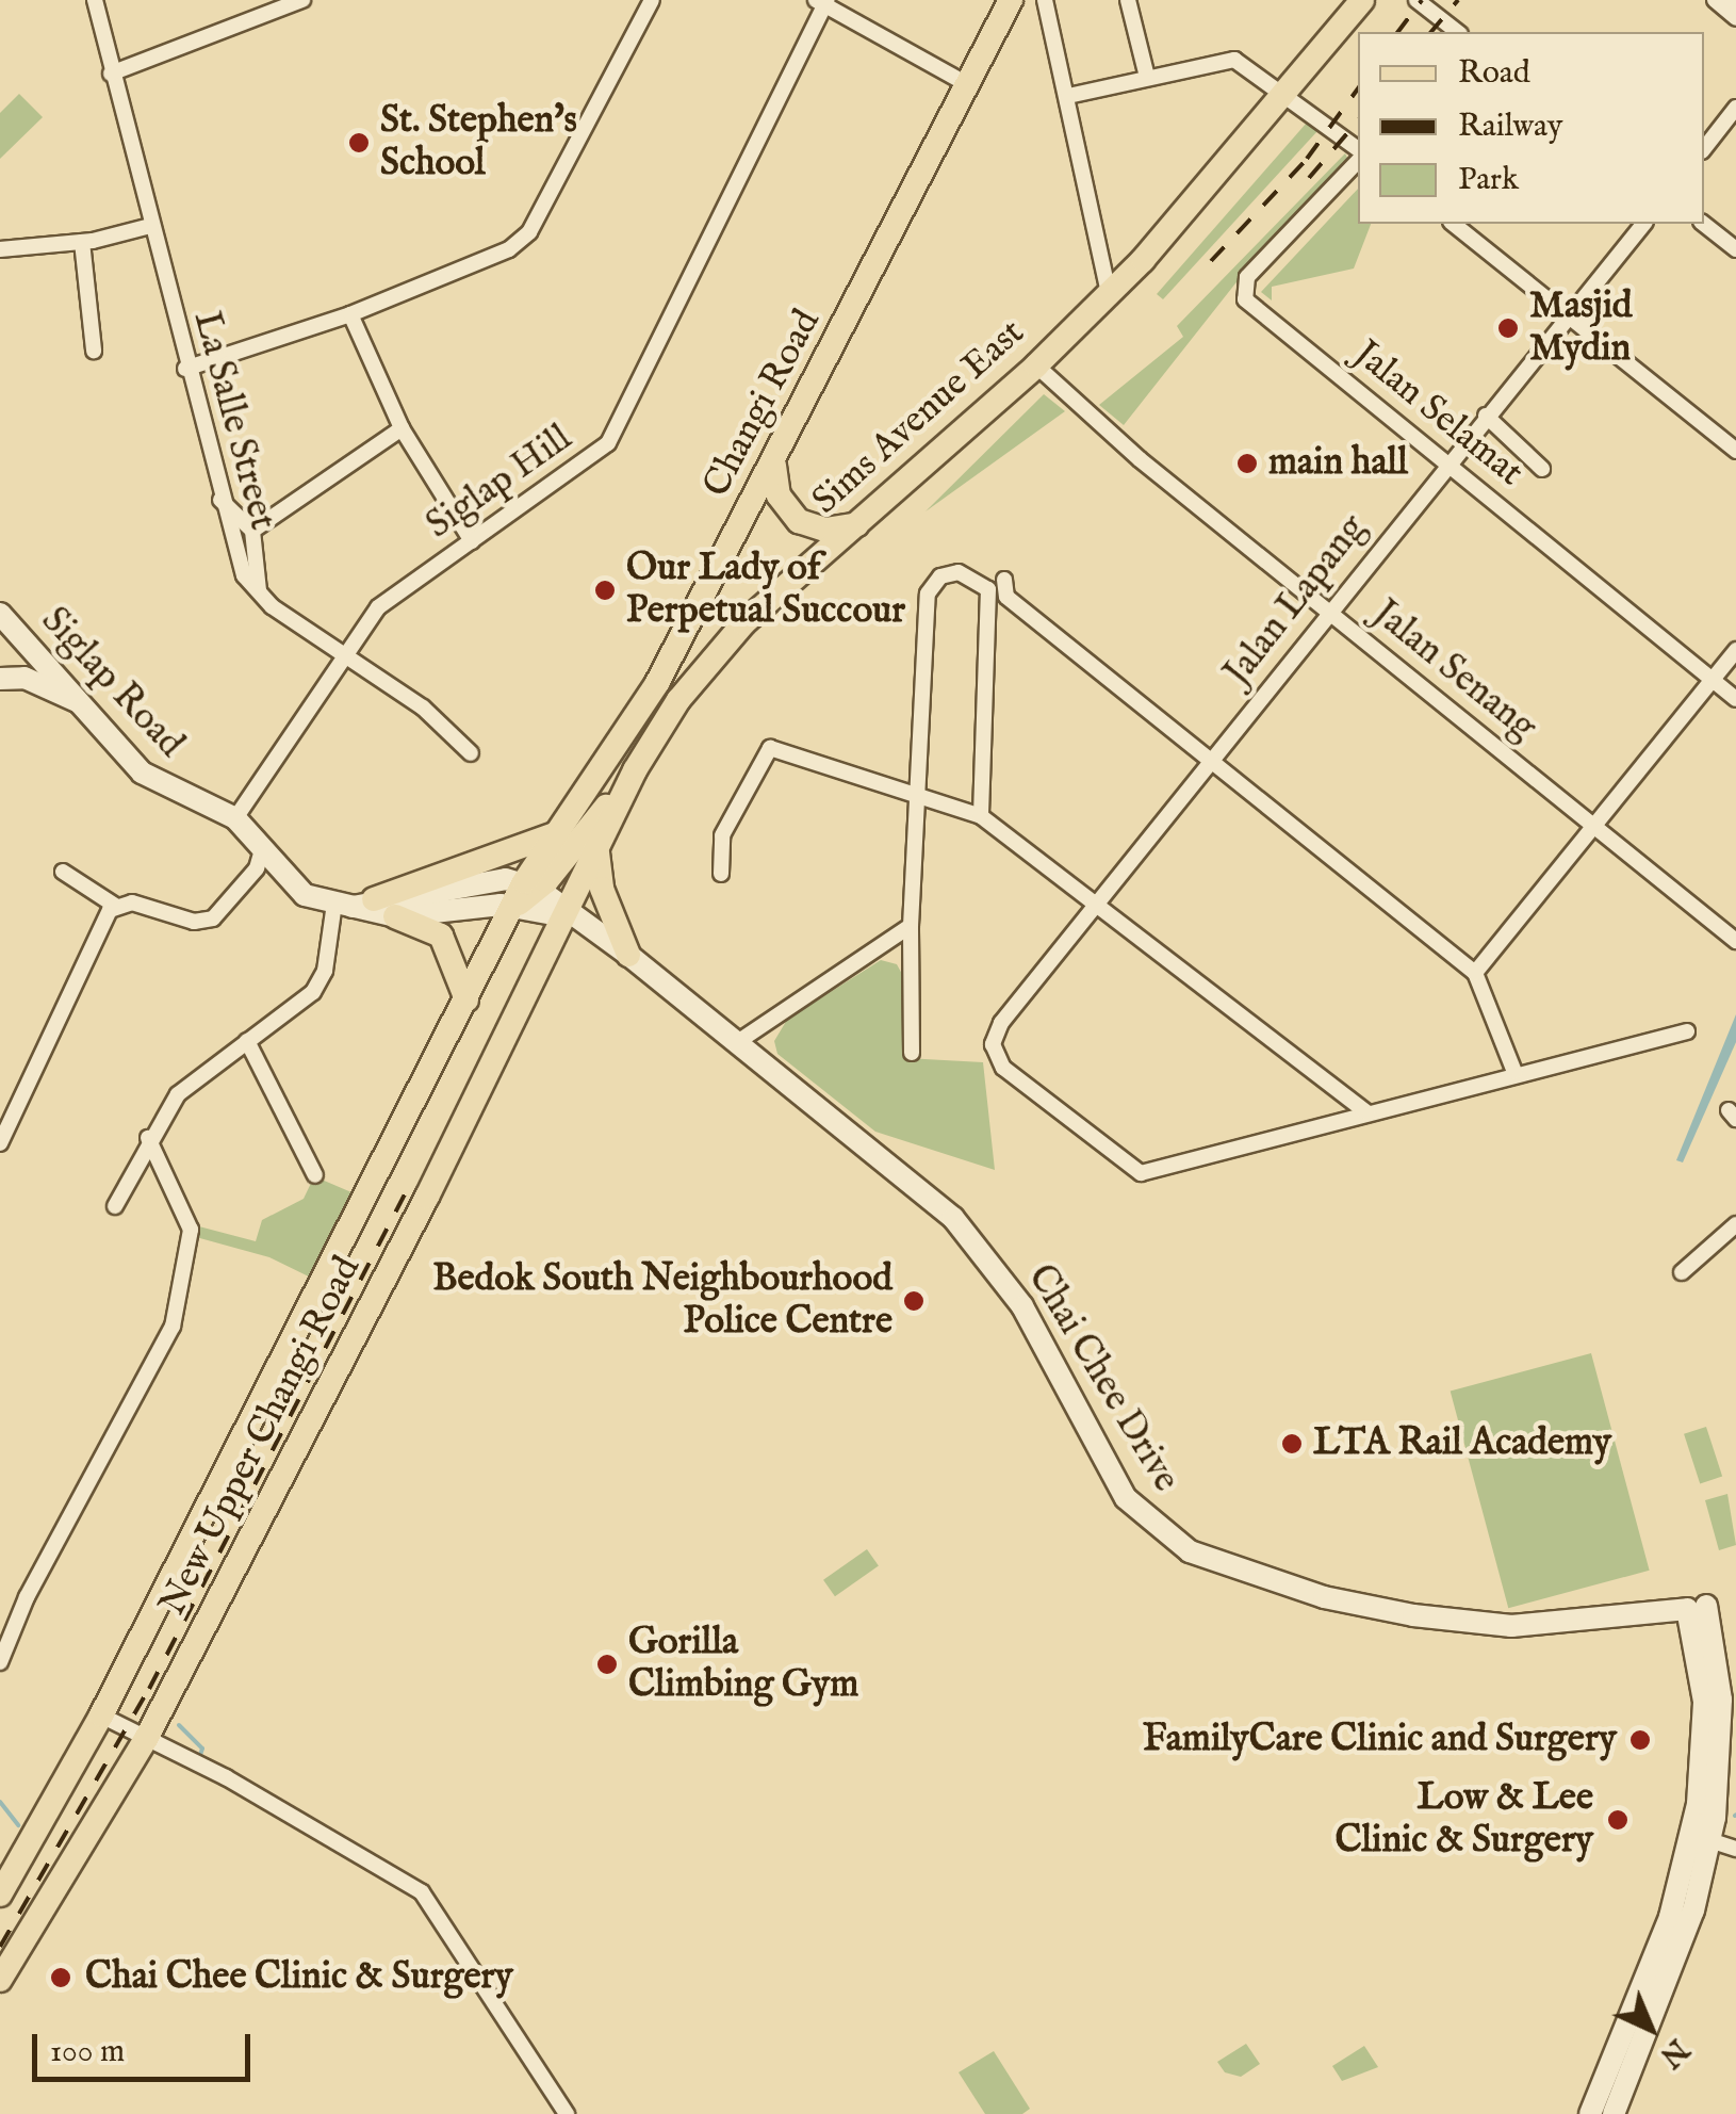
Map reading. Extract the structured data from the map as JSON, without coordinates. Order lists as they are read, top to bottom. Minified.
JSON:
{"streets":{"main road":["Changi Road","Sims Avenue East","New Upper Changi Road"],"street":["Jalan Selamat","La Salle Street","Siglap Hill","Jalan Lapang","Jalan Senang","Siglap Road","Chai Chee Drive"]},"crossings":[["Jalan Selamat","Jalan Lapang"],["Sims Avenue East","Jalan Senang"],["Sims Avenue East","Siglap Road"],["Sims Avenue East","Chai Chee Drive"],["Sims Avenue East","New Upper Changi Road"],["La Salle Street","Siglap Hill"],["Siglap Hill","Siglap Road"],["Jalan Lapang","Jalan Senang"],["Siglap Road","Chai Chee Drive"],["Siglap Road","New Upper Changi Road"],["Chai Chee Drive","New Upper Changi Road"]],"places":["St. Stephen's School","Masjid Mydin","main hall","Our Lady of Perpetual Succour","Bedok South Neighbourhood Police Centre","LTA Rail Academy","Gorilla Climbing Gym","FamilyCare Clinic and Surgery","Low & Lee Clinic & Surgery","Chai Chee Clinic & Surgery"],"legend":["Road","Railway","Park"],"scale_bar":"100 m","north":"bottom right"}
